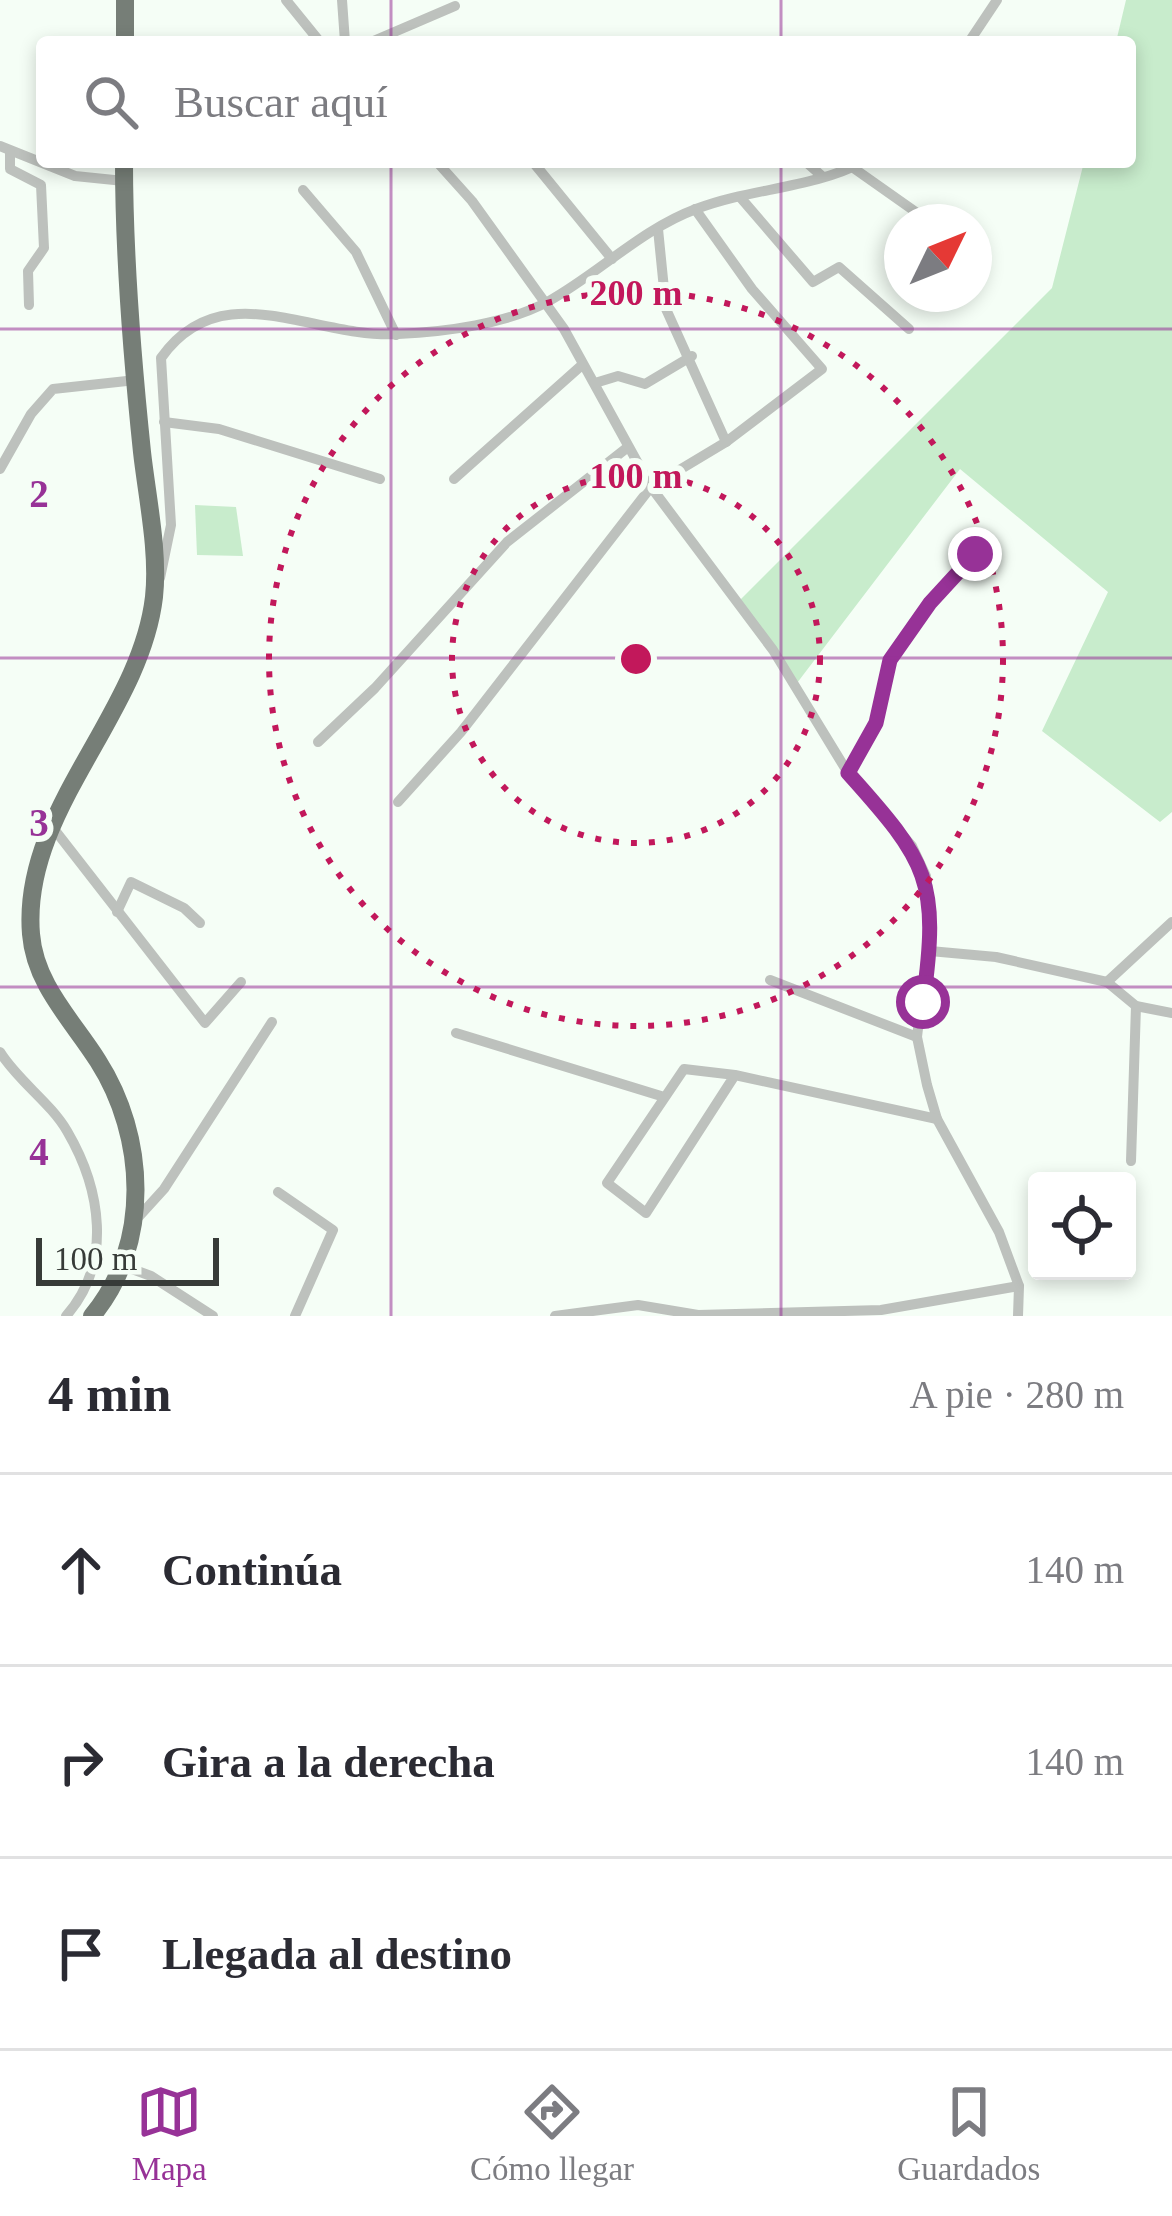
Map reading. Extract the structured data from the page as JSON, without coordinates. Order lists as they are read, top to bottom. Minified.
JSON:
{"scale_bar":"100 m","north":"top right","page":{"search":"Buscar aquí","scale":"100 m","heading":["4 min","A pie · 280 m"],"list":[["Continúa","140 m"],["Gira a la derecha","140 m"],"Llegada al destino"],"nav":["Mapa","Cómo llegar","Guardados"]},"grid":{"rows":["2","3","4"]},"rings":["200 m","100 m"]}
